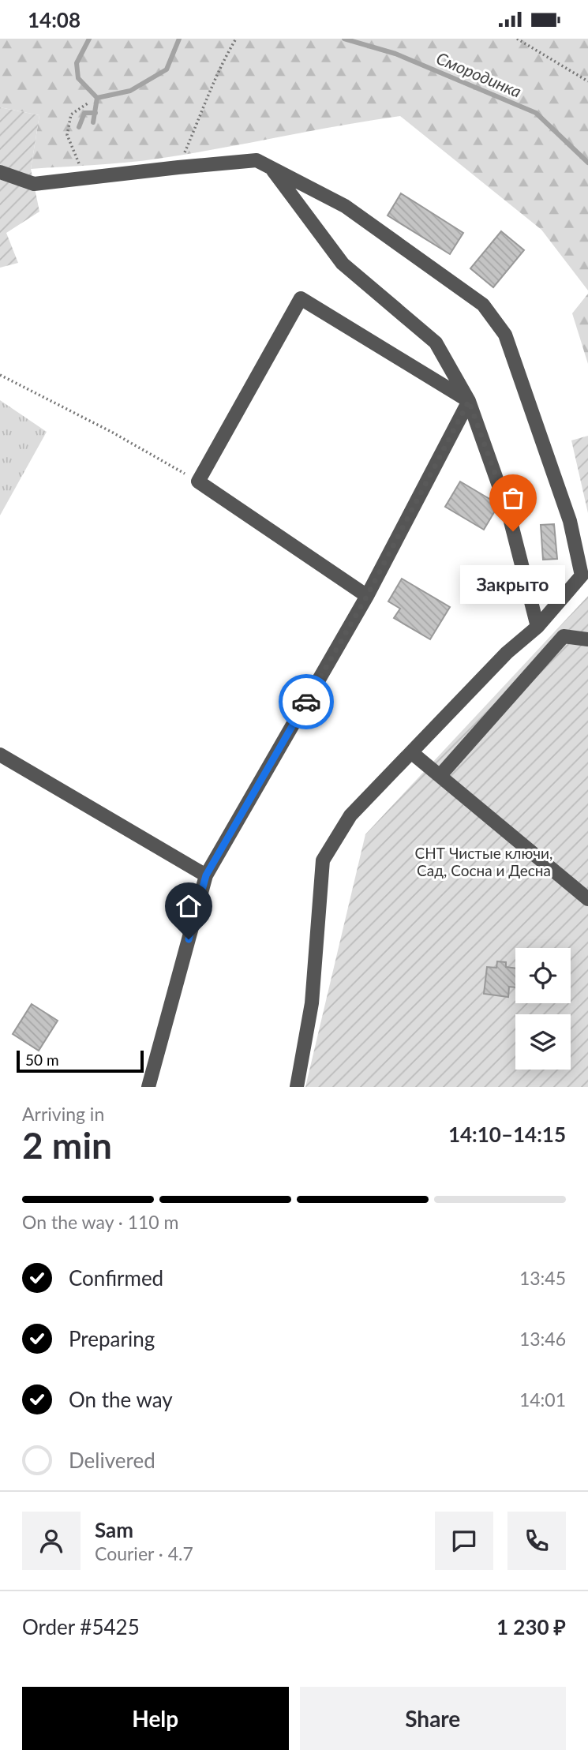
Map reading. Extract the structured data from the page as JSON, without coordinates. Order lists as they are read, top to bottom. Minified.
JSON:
{"water":["Смородинка"],"parks":["СНТ Чистые ключи, Сад, Сосна и Десна"],"places":["Закрыто"],"scale_bar":"50 m","page":{"status":"14:08","bubble":"Закрыто","scale":"50 m","heading":["2 min","Arriving in","14:10–14:15"],"panel":["Sam","Courier · 4.7","Order #5425","1 230 ₽"],"bar":"On the way · 110 m","list":[["Confirmed","13:45"],["Preparing","13:46"],["On the way","14:01"],"Delivered"],"buttons":["Help","Share"]}}
